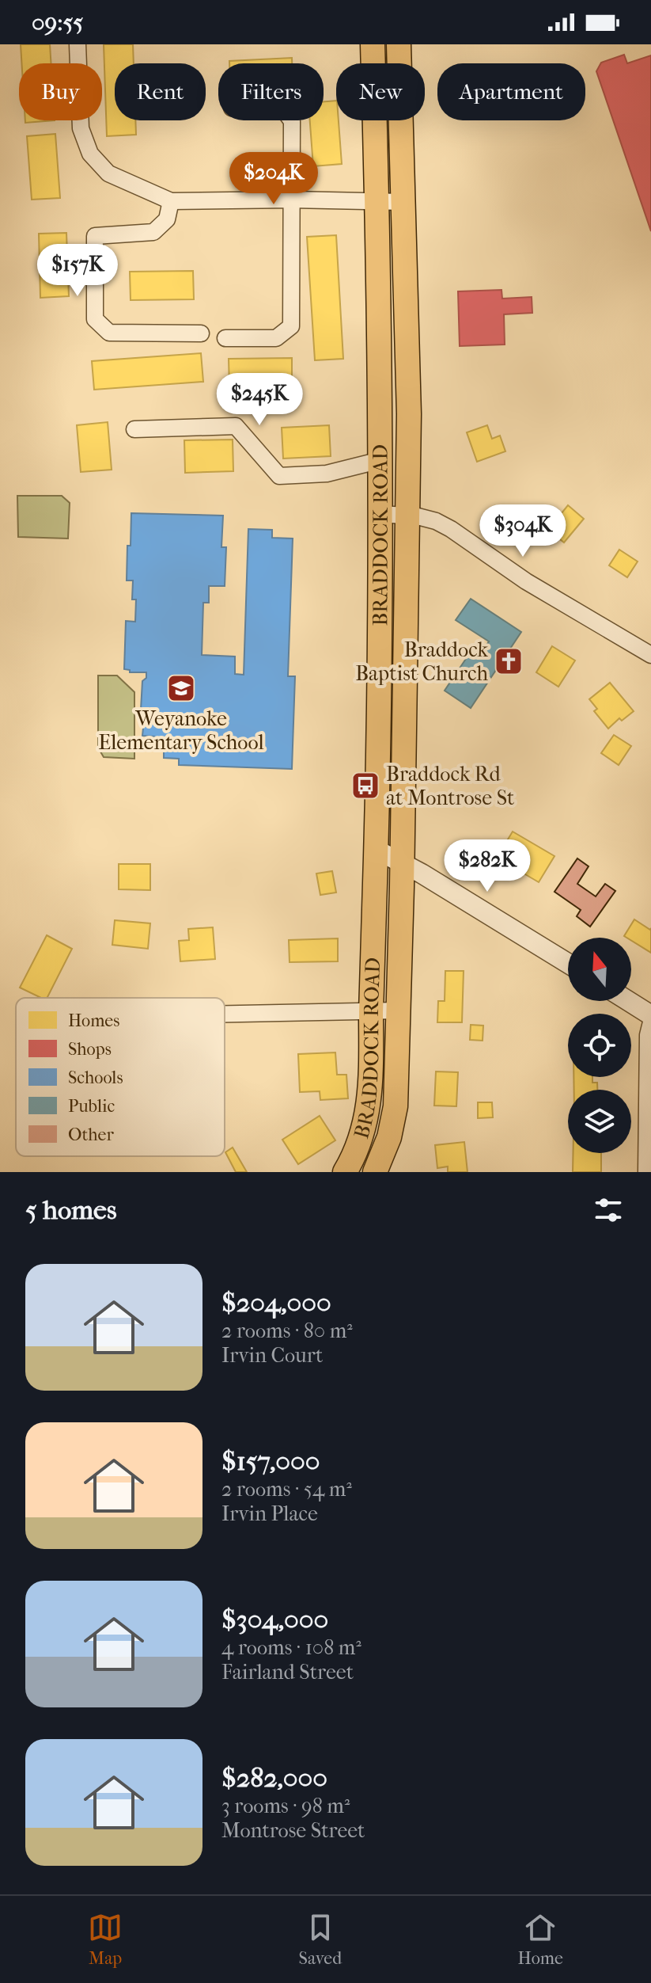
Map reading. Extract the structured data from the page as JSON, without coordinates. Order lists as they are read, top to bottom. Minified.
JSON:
{"streets":{"main road":["BRADDOCK ROAD"]},"places":{"church":["Braddock Baptist Church"],"school or university":["Weyanoke Elementary School"],"bus stop":["Braddock Rd at Montrose St"]},"legend":["Homes","Shops","Schools","Public","Other"],"north":"top","page":{"status":"09:55","chip":["Buy","Rent","Filters","New","Apartment"],"price":["$204K","$157K","$245K","$304K","$282K"],"heading":"5 homes","list":[{"name":"$204,000","note":"2 rooms · 80 m² · Irvin Court"},{"name":"$157,000","note":"2 rooms · 54 m² · Irvin Place"},{"name":"$304,000","note":"4 rooms · 108 m² · Fairland Street"},{"name":"$282,000","note":"3 rooms · 98 m² · Montrose Street"}],"tabs":["Map","Saved","Home"]}}
